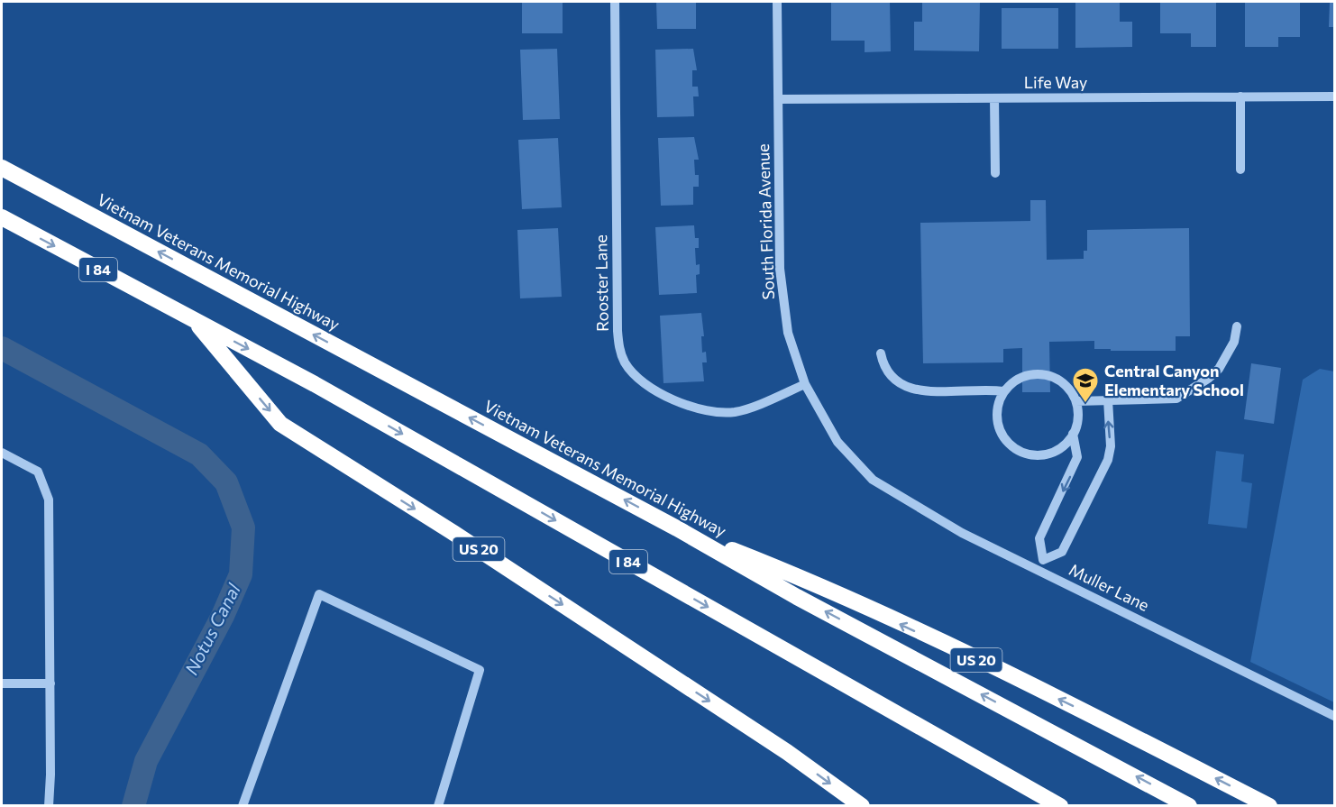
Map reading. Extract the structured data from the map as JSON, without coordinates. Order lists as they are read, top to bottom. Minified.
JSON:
{"streets":{"highway":["Vietnam Veterans Memorial Highway","I 84","US 20"],"street":["Life Way","South Florida Avenue","Rooster Lane","Muller Lane"]},"crossings":[["Life Way","South Florida Avenue"],["South Florida Avenue","Rooster Lane"],["South Florida Avenue","Muller Lane"],["Vietnam Veterans Memorial Highway","US 20"],["I 84","US 20"]],"water":["Notus Canal"],"places":{"school or university":["Central Canyon Elementary School"]}}
